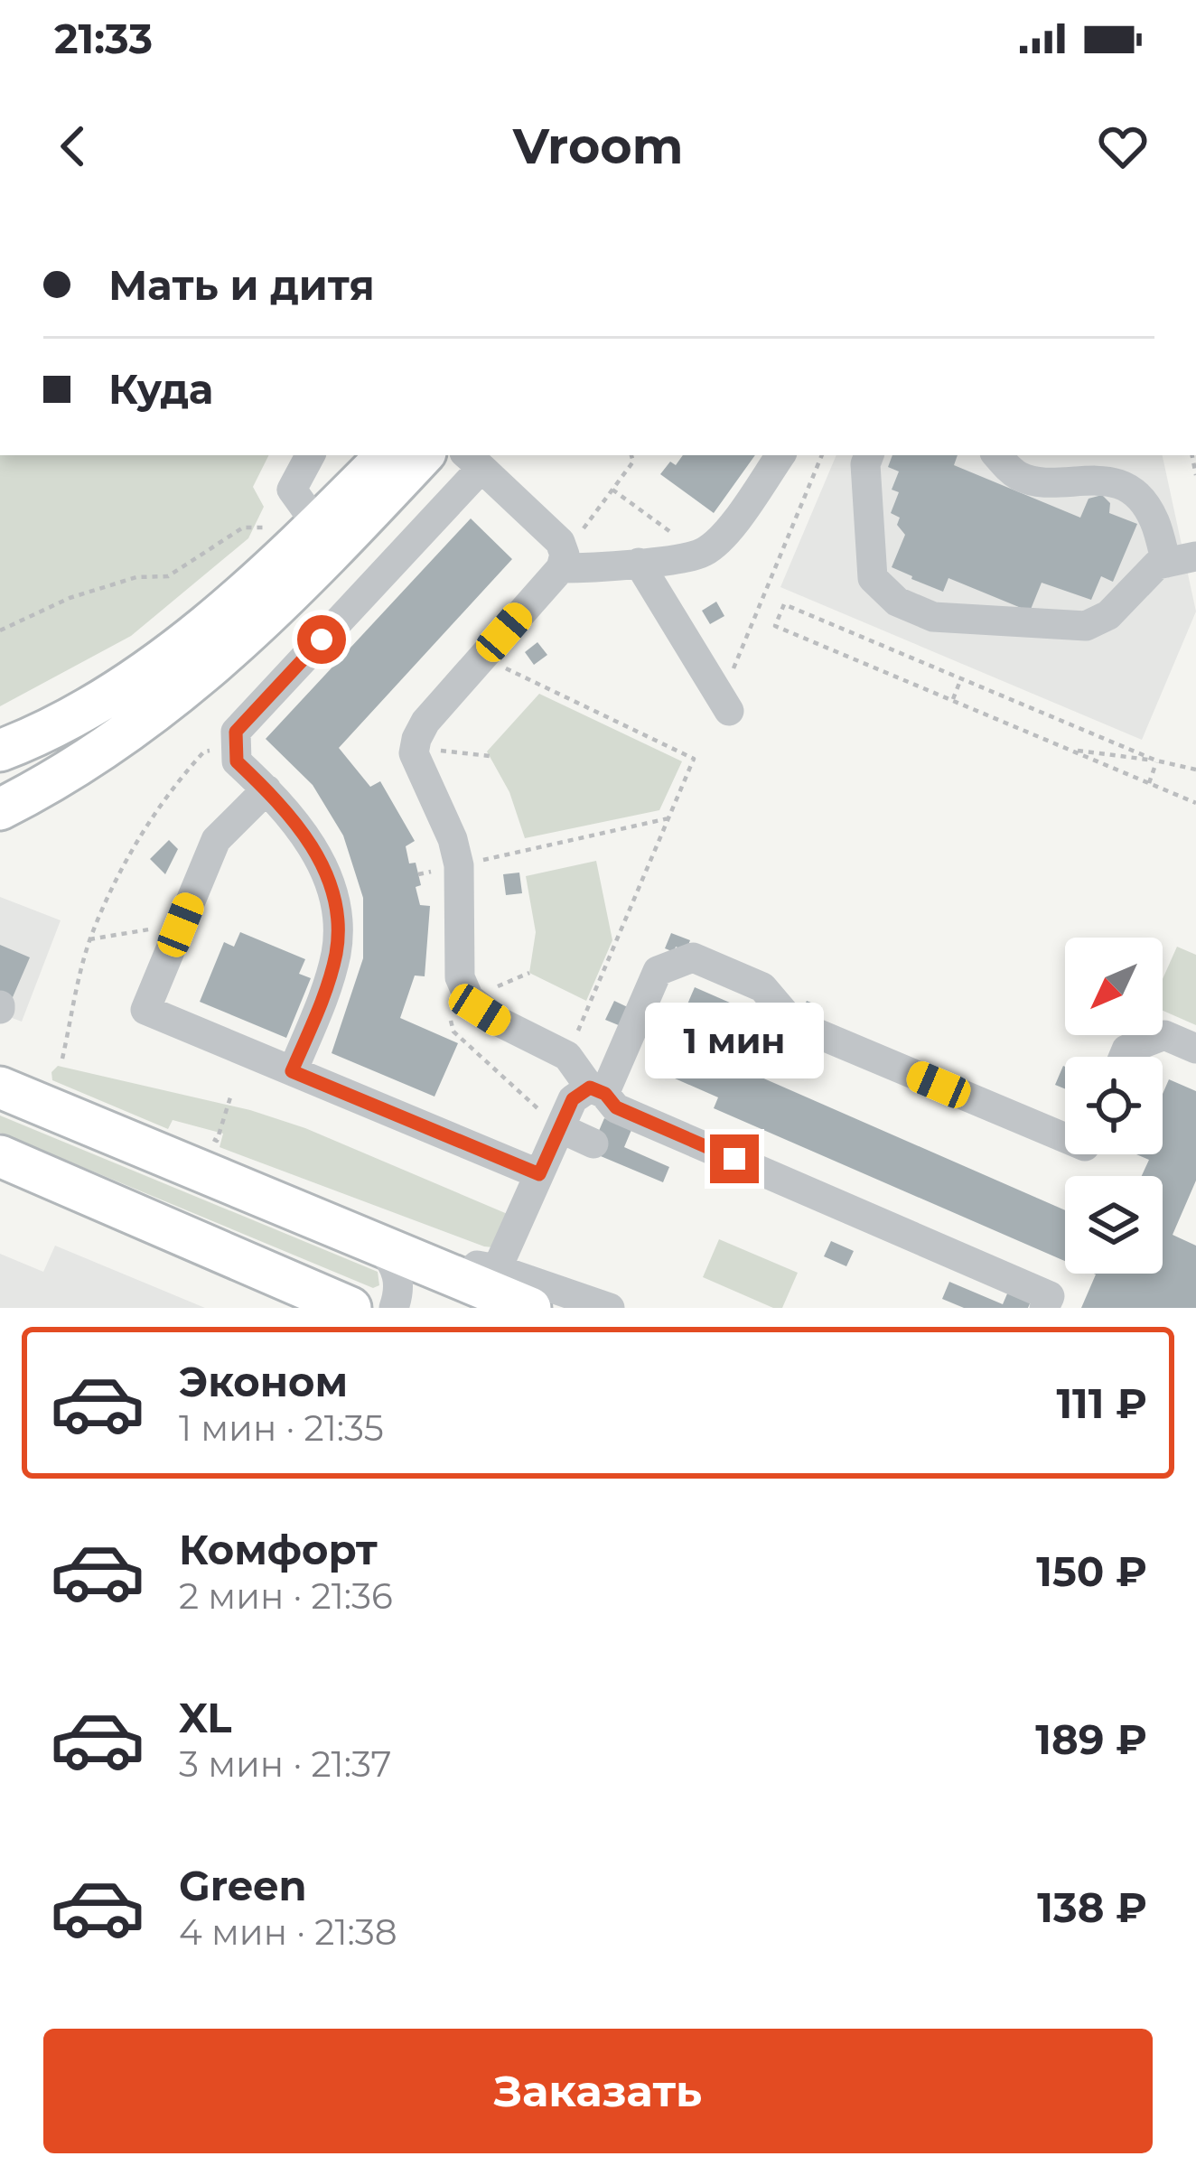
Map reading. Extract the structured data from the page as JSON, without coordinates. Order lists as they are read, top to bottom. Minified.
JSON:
{"north":"bottom left","page":{"status":"21:33","header":"Vroom","banner":["Мать и дитя","Куда"],"bubble":"1 мин","list":[{"name":"Эконом","note":"1 мин · 21:35","value":"111 ₽"},{"name":"Комфорт","note":"2 мин · 21:36","value":"150 ₽"},{"name":"XL","note":"3 мин · 21:37","value":"189 ₽"},{"name":"Green","note":"4 мин · 21:38","value":"138 ₽"}],"buttons":"Заказать"}}
